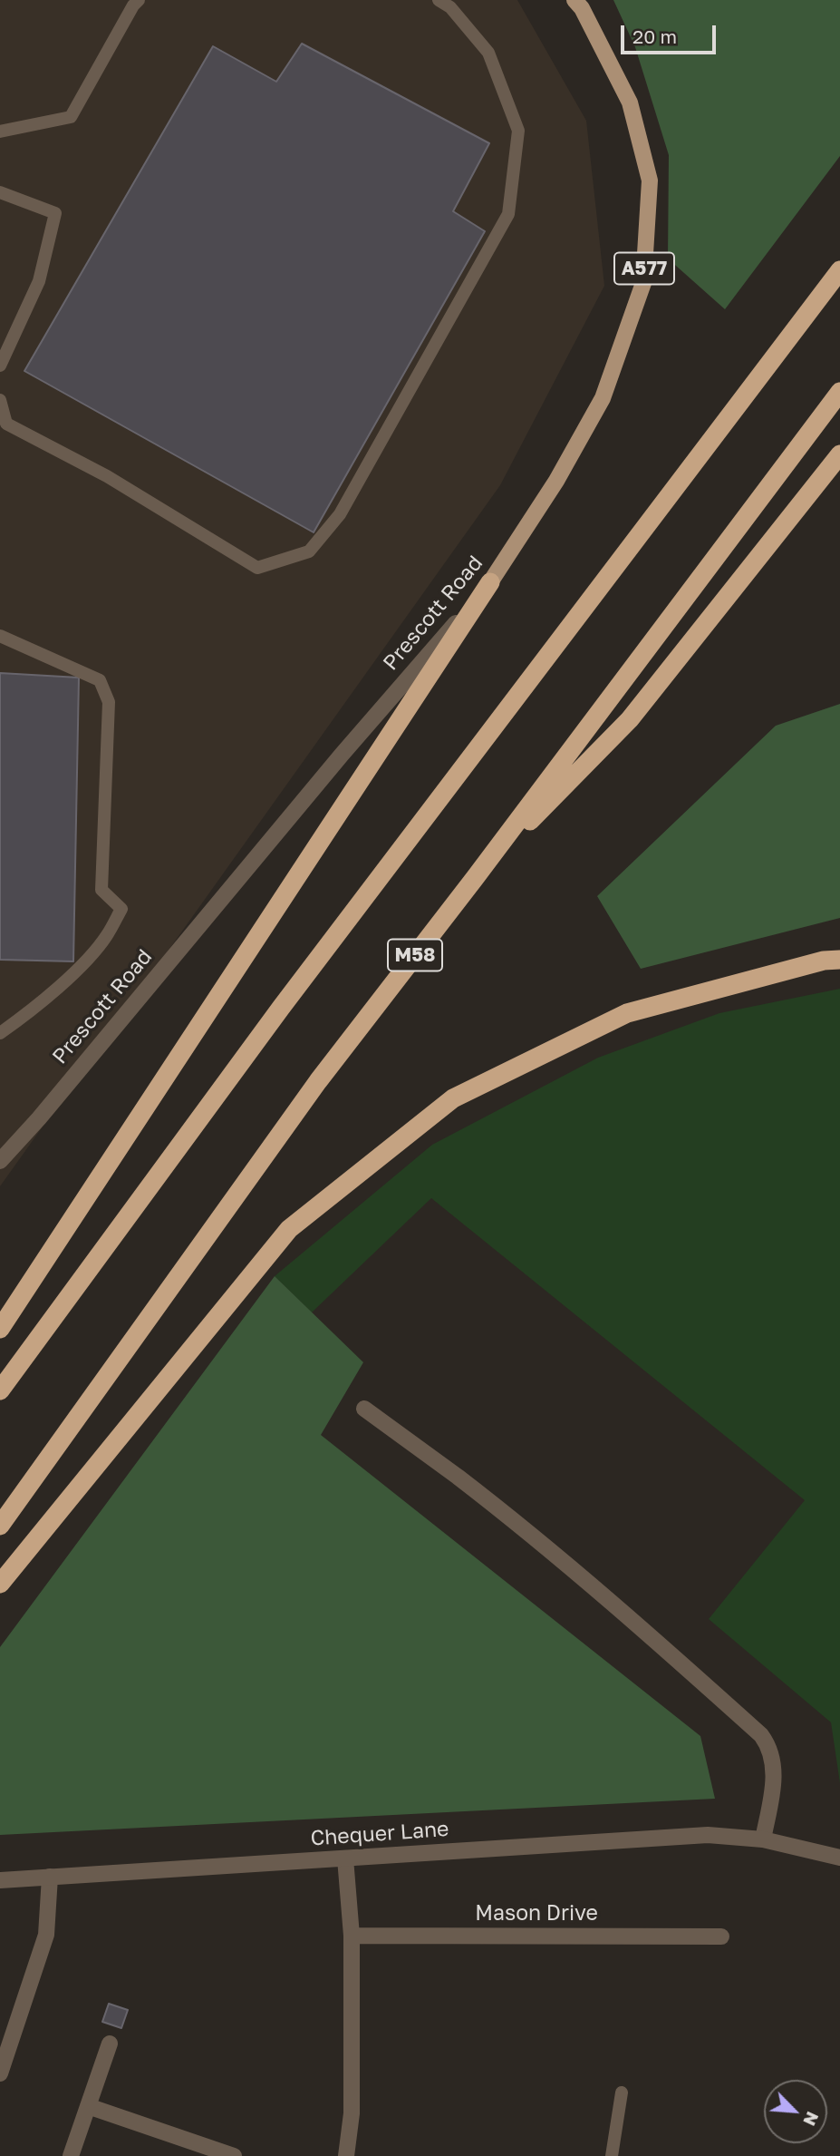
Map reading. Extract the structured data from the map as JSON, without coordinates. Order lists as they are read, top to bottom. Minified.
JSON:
{"streets":{"highway":["M58"],"main road":["A577","Prescott Road"],"street":["Chequer Lane","Mason Drive"]},"scale_bar":"20 m","north":"bottom right"}
